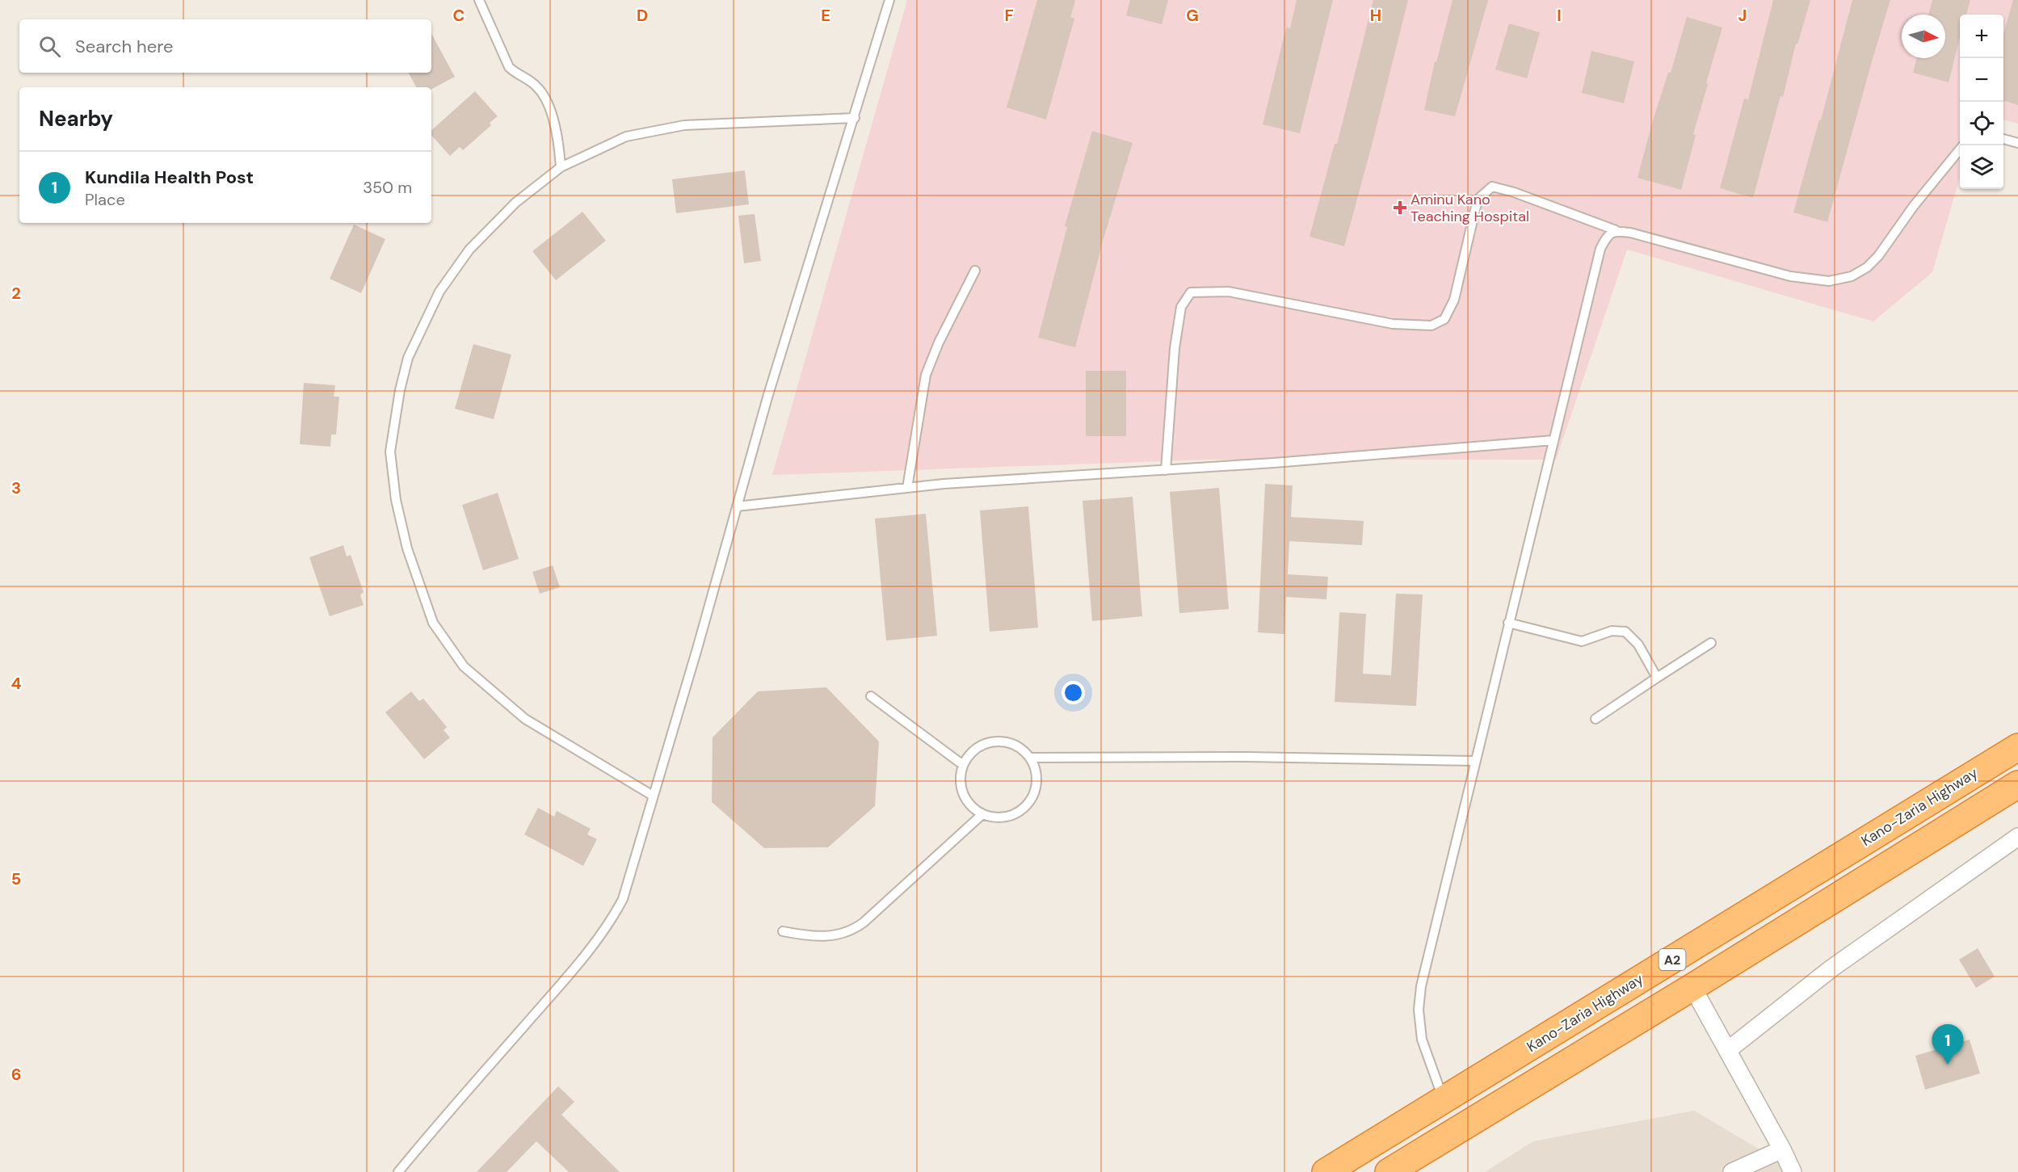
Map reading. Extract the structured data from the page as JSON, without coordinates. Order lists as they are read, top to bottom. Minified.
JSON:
{"streets":{"highway":["Kano-Zaria Highway","A2"]},"places":{"health":["Aminu Kano Teaching Hospital"]},"north":"right","page":{"map_buttons":["+","−"],"search":"Search here","heading":"Nearby","list":[{"mark":"1","name":"Kundila Health Post","note":"Place","value":"350 m"}],"pins":"1"},"grid":{"columns":["C","D","E","F","G","H","I","J"],"rows":["2","3","4","5","6"]}}
